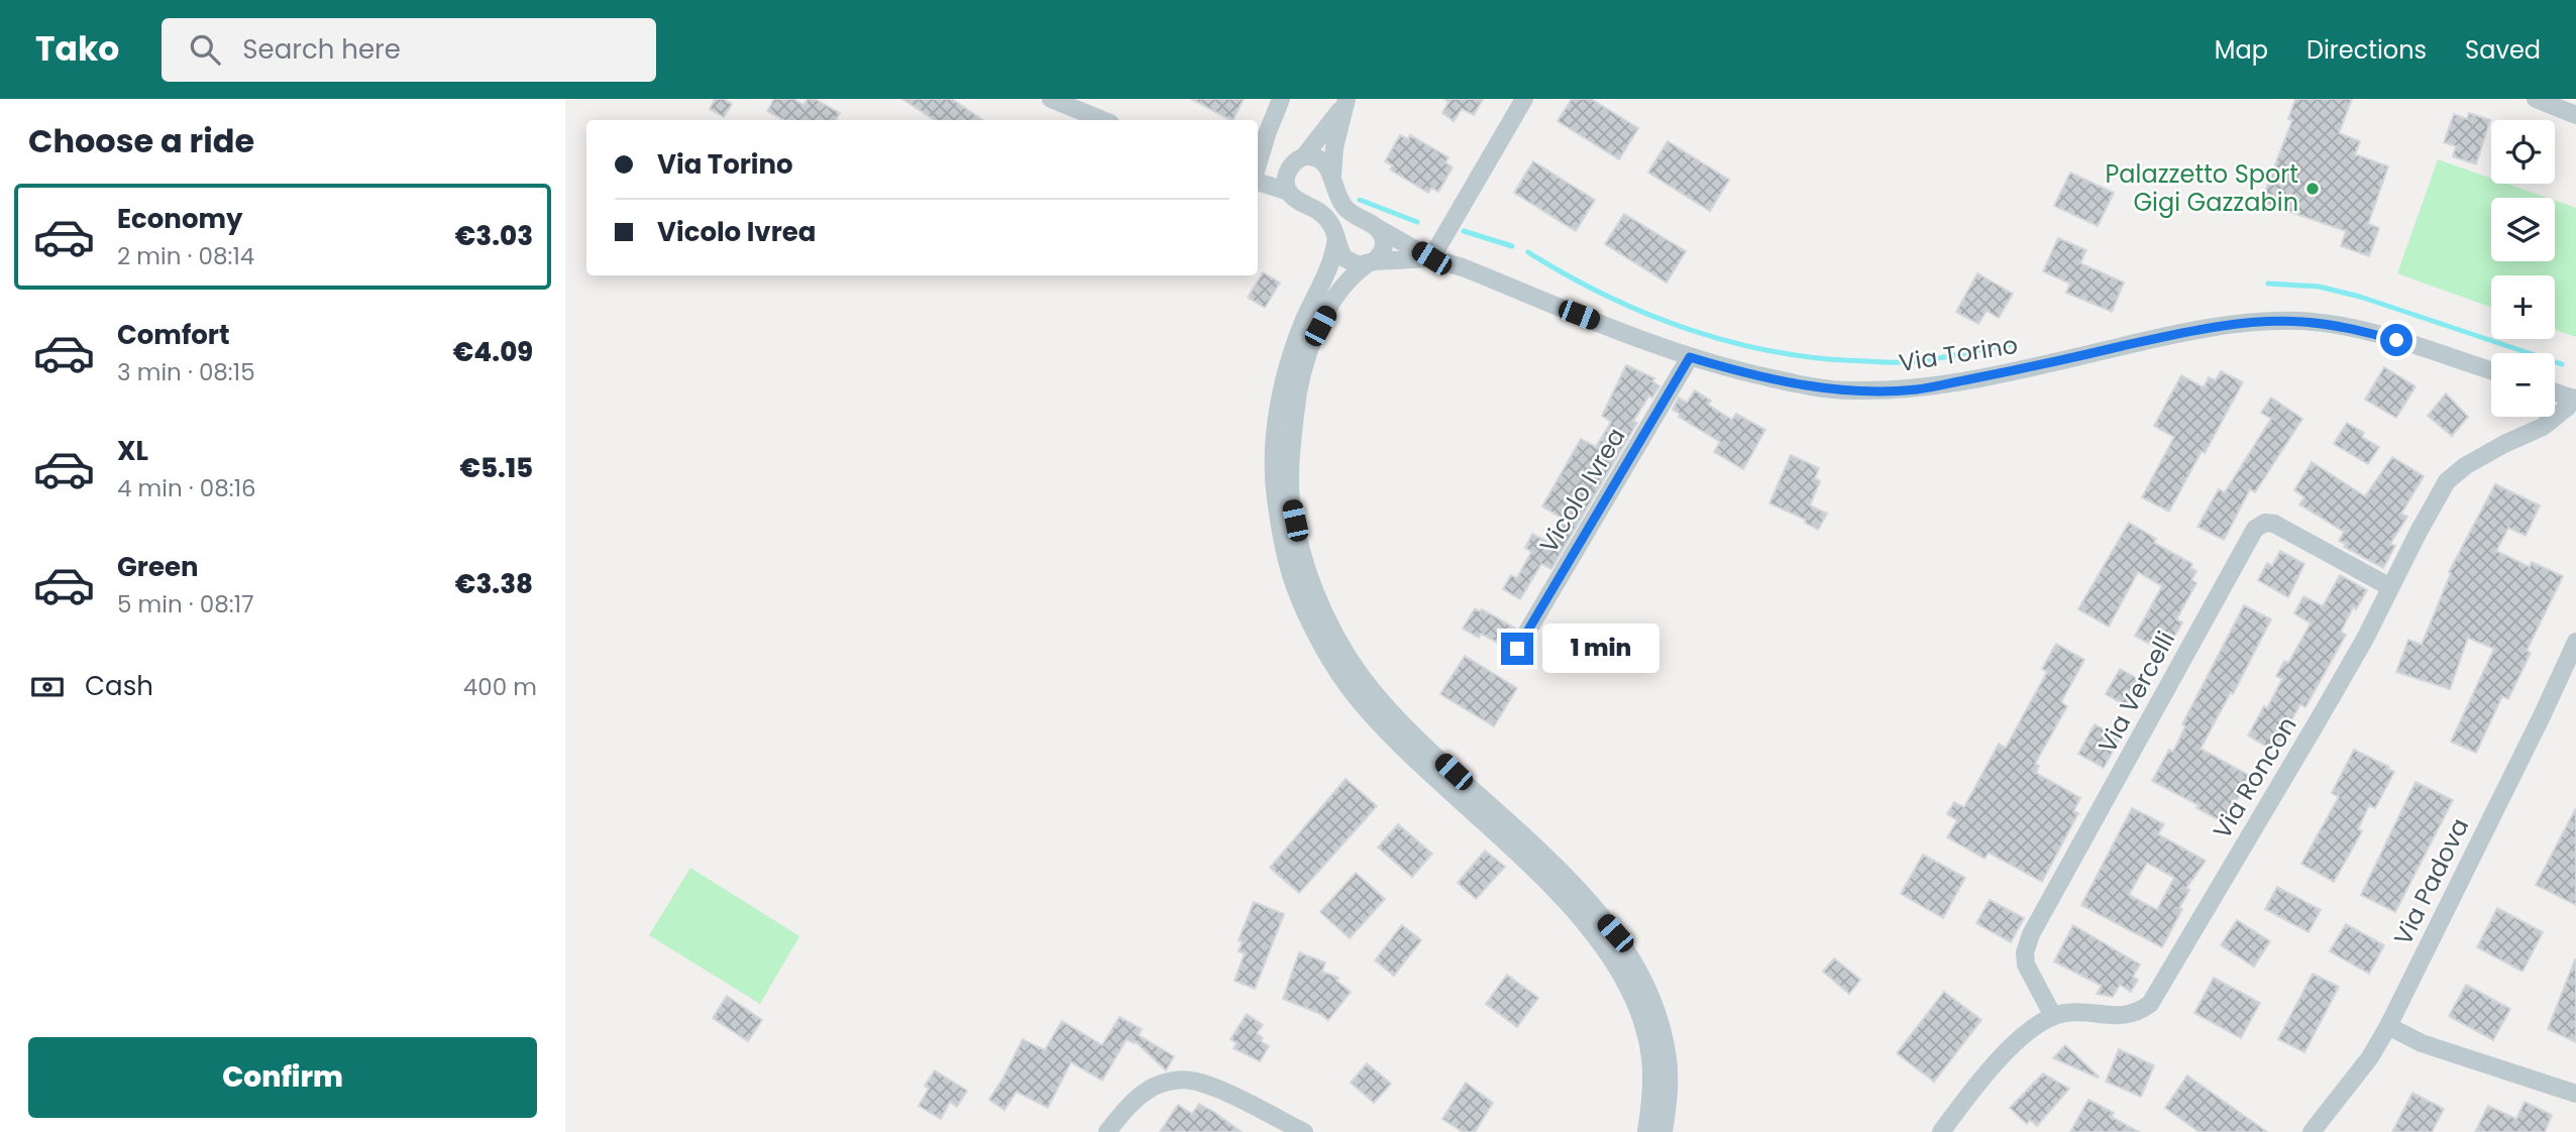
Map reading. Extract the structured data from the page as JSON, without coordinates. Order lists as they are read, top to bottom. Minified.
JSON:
{"streets":{"street":["Via Torino","Vicolo Ivrea","Via Vercelli","Via Roncon","Via Padova"]},"crossings":[["Via Torino","Vicolo Ivrea"],["Via Vercelli","Via Roncon"]],"places":["Palazzetto Sport Gigi Gazzabin"],"page":{"header":"Tako","search":"Search here","nav":["Map","Directions","Saved"],"heading":"Choose a ride","map_buttons":["+","−"],"banner":["Via Torino","Vicolo Ivrea"],"list":[{"name":"Economy","note":"2 min · 08:14","value":"€3.03"},{"name":"Comfort","note":"3 min · 08:15","value":"€4.09"},{"name":"XL","note":"4 min · 08:16","value":"€5.15"},{"name":"Green","note":"5 min · 08:17","value":"€3.38"}],"bubble":"1 min","pay":["Cash","400 m"],"buttons":"Confirm"}}
